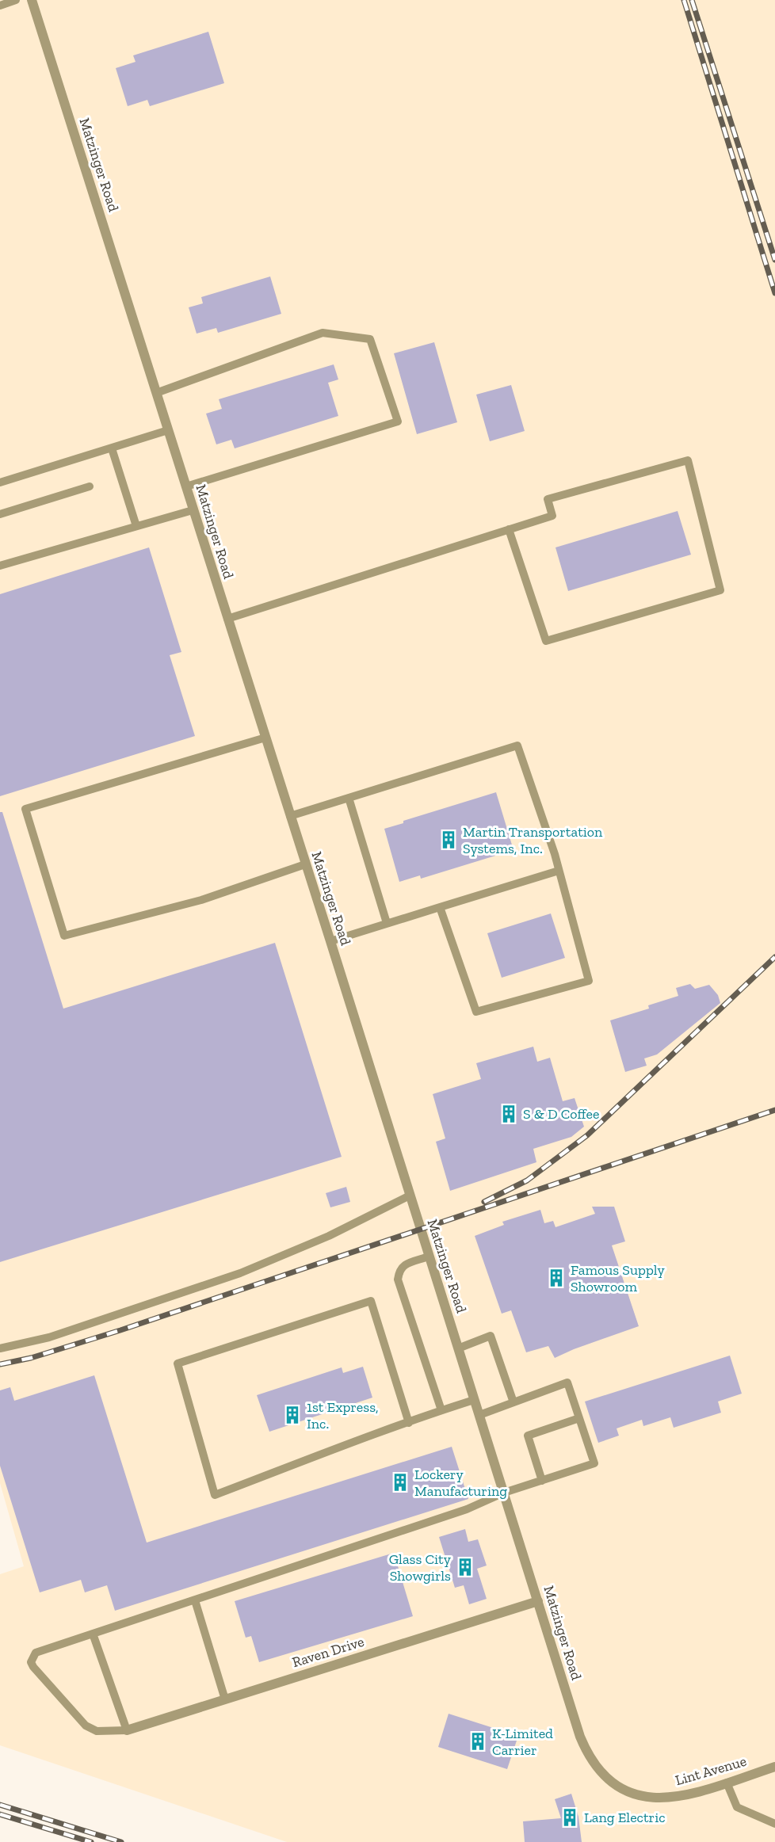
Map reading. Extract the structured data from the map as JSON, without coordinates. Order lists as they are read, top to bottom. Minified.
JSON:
{"streets":{"street":["Matzinger Road","Raven Drive","Lint Avenue"]},"crossings":[["Matzinger Road","Raven Drive"],["Matzinger Road","Lint Avenue"]],"places":{"building":["Martin Transportation Systems, Inc.","S & D Coffee","Famous Supply Showroom","1st Express, Inc.","Lockery Manufacturing","Glass City Showgirls","K-Limited Carrier","Lang Electric"]}}
